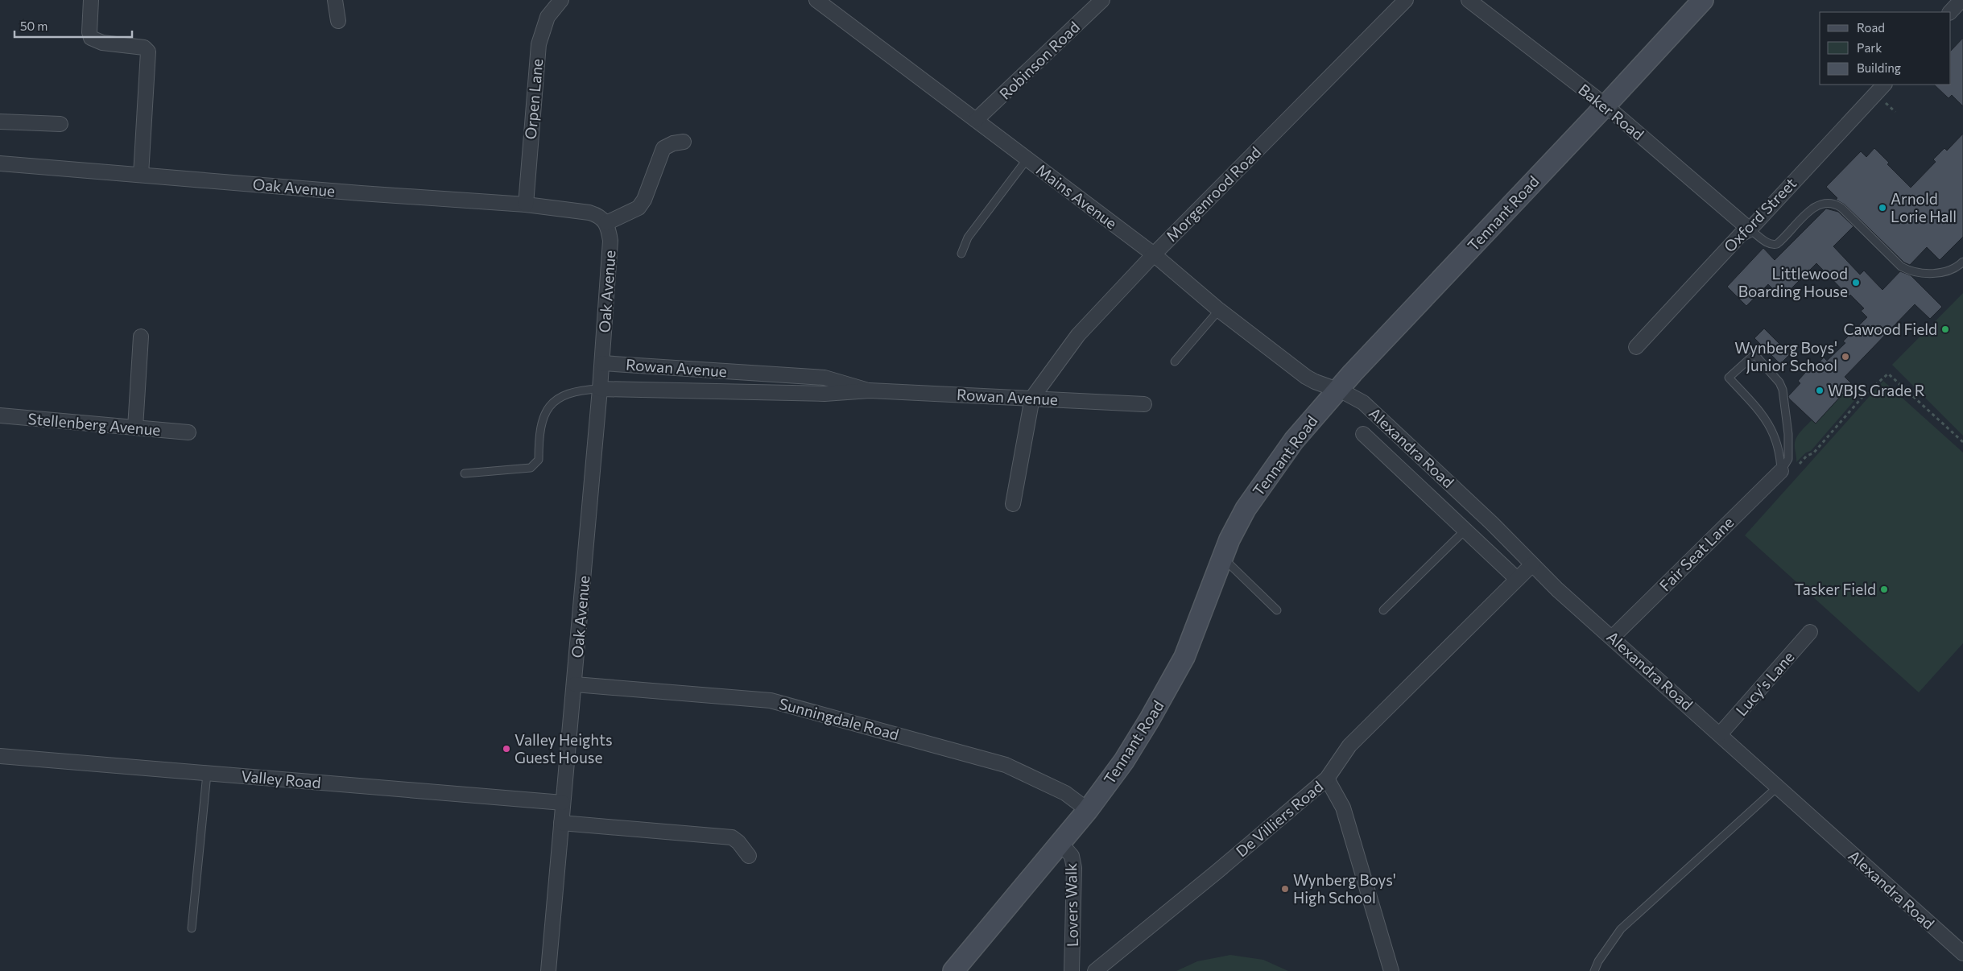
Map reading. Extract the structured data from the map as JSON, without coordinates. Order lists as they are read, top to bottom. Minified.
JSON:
{"streets":{"main road":["Tennant Road"],"street":["Robinson Road","Orpen Lane","Baker Road","Oak Avenue","Morgenrood Road","Mains Avenue","Oxford Street","Rowan Avenue","Stellenberg Avenue","Alexandra Road","Fair Seat Lane","Lucy's Lane","Sunningdale Road","Valley Road","De Villiers Road","Lovers Walk"]},"crossings":[["Robinson Road","Mains Avenue"],["Orpen Lane","Oak Avenue"],["Baker Road","Tennant Road"],["Baker Road","Oxford Street"],["Oak Avenue","Rowan Avenue"],["Oak Avenue","Sunningdale Road"],["Oak Avenue","Valley Road"],["Morgenrood Road","Mains Avenue"],["Morgenrood Road","Rowan Avenue"],["Mains Avenue","Tennant Road"],["Mains Avenue","Alexandra Road"],["Tennant Road","Alexandra Road"],["Tennant Road","Sunningdale Road"],["Tennant Road","Lovers Walk"],["Alexandra Road","Fair Seat Lane"],["Alexandra Road","Lucy's Lane"],["Alexandra Road","De Villiers Road"]],"places":["Arnold Lorie Hall","Littlewood Boarding House","Cawood Field","Wynberg Boys' Junior School","WBJS Grade R","Tasker Field","Valley Heights Guest House","Wynberg Boys' High School"],"legend":["Road","Park","Building"],"scale_bar":"50 m"}
